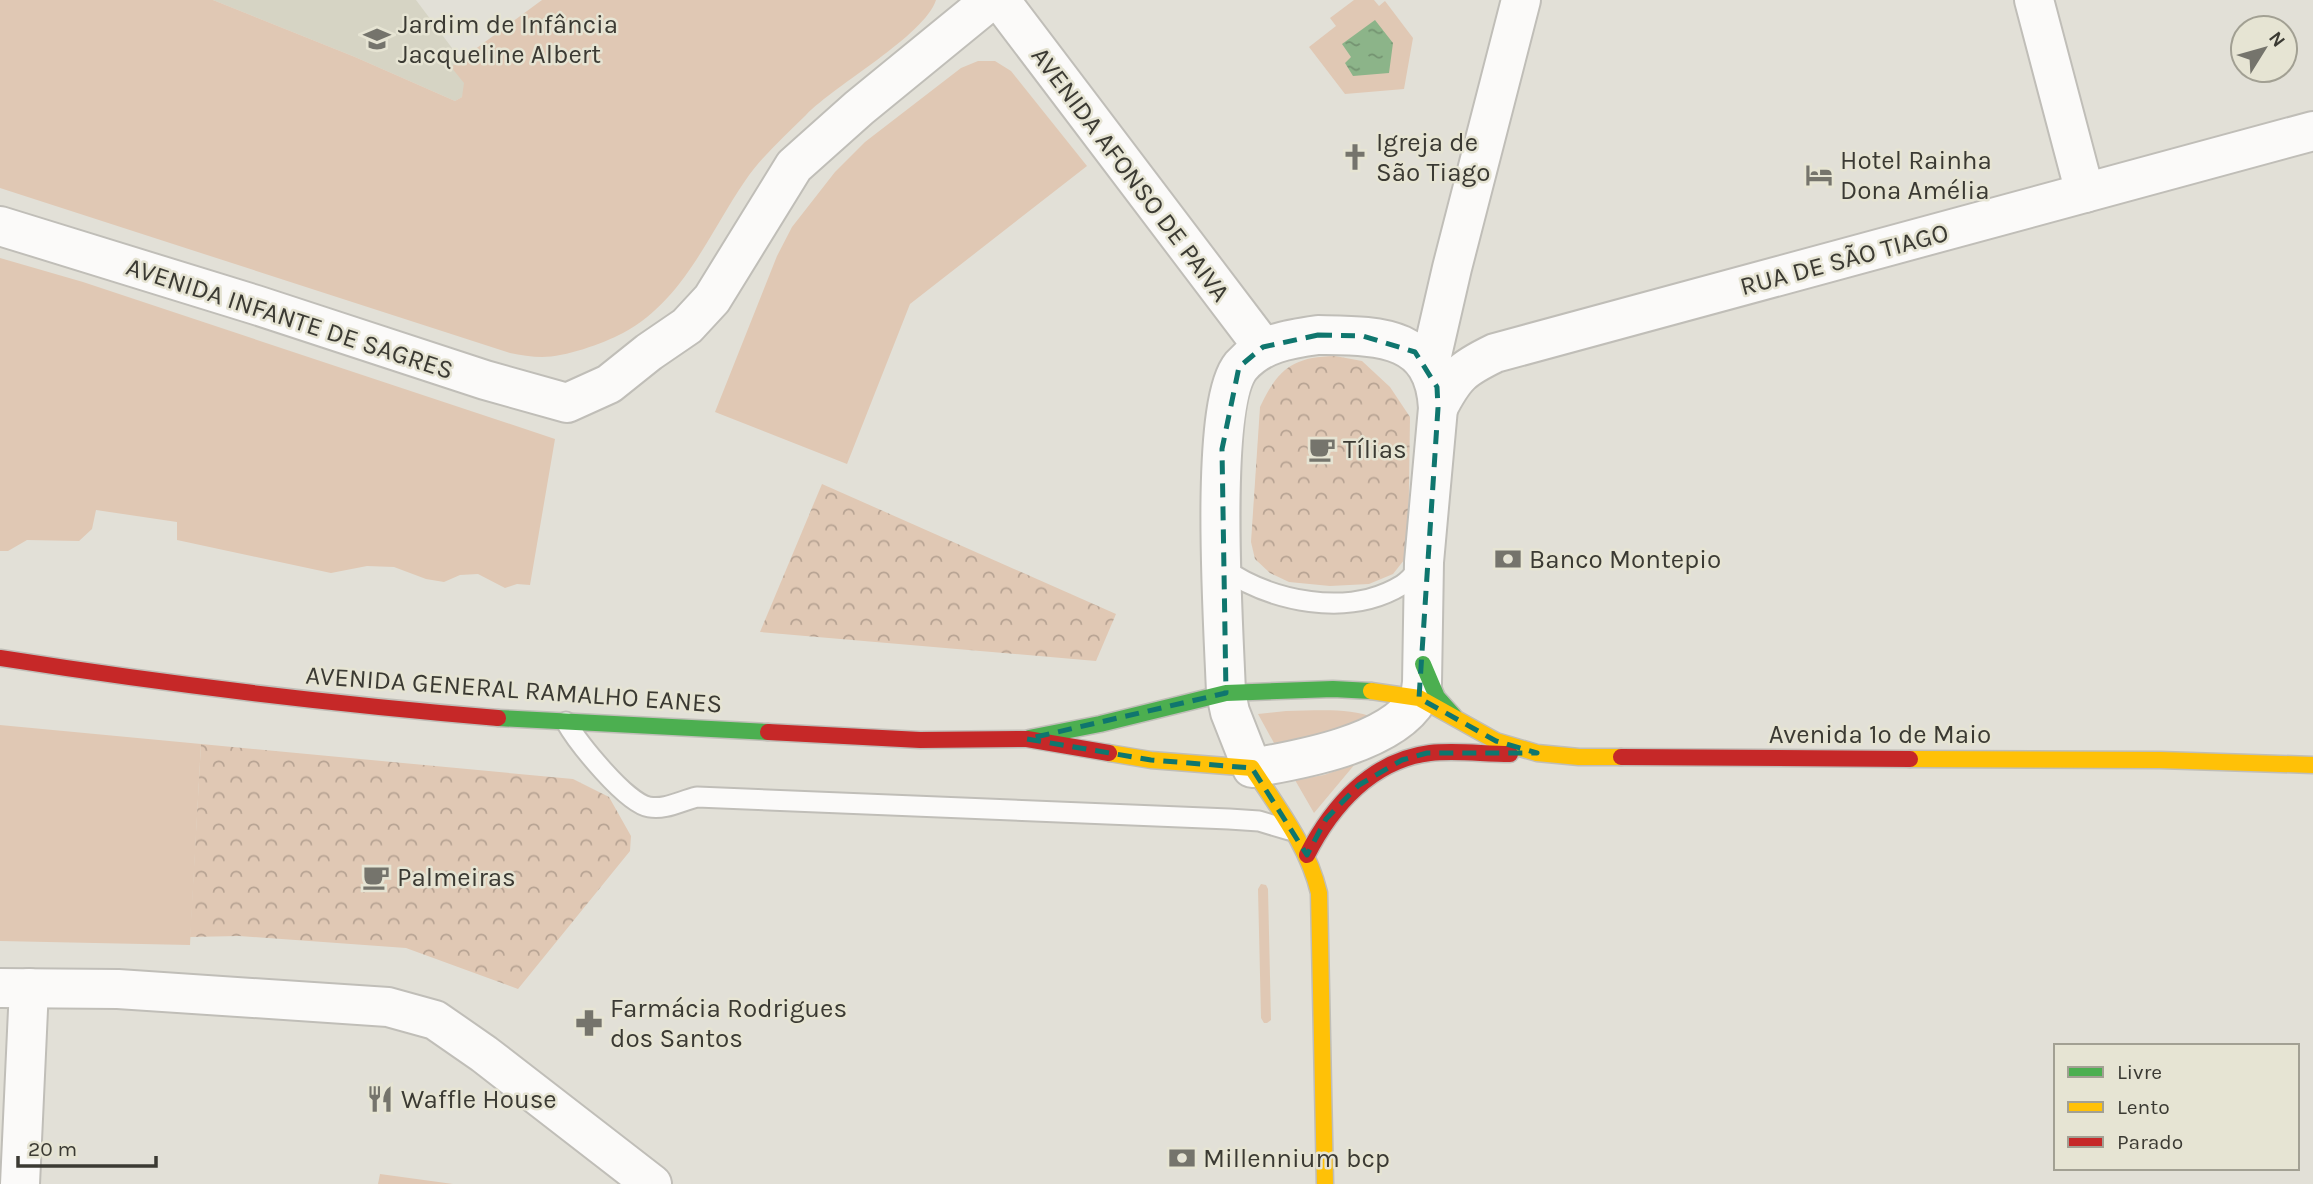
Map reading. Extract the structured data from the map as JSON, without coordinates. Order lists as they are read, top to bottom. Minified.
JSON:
{"streets":{"main road":["AVENIDA GENERAL RAMALHO EANES","Avenida 1º de Maio"],"street":["AVENIDA AFONSO DE PAIVA","RUA DE SÃO TIAGO","AVENIDA INFANTE DE SAGRES"]},"crossings":[["AVENIDA GENERAL RAMALHO EANES","Avenida 1º de Maio"]],"places":{"school or university":["Jardim de Infância Jacqueline Albert"],"church":["Igreja de São Tiago"],"hotel":["Hotel Rainha Dona Amélia"],"cafe":["Tílias","Palmeiras"],"bank":["Banco Montepio","Millennium bcp"],"pharmacy":["Farmácia Rodrigues dos Santos"],"restaurant":["Waffle House"]},"legend":["Livre","Lento","Parado"],"scale_bar":"20 m","north":"top right"}
